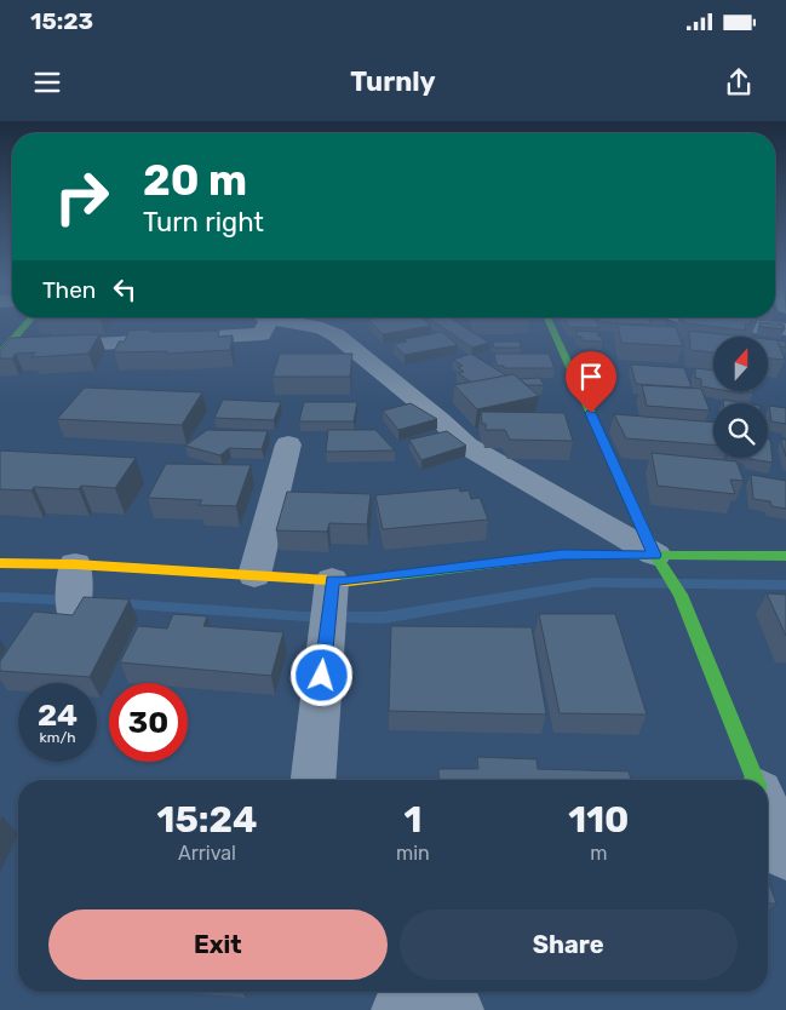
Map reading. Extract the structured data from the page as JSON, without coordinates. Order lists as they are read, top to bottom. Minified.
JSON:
{"north":"top","page":{"status":"15:23","header":"Turnly","turn":["20 m","Turn right"],"then":"Then","speed":"24 km/h","limit":"30","eta":["15:24","Arrival","1","min","110","m"],"buttons":["Exit","Share"]}}
